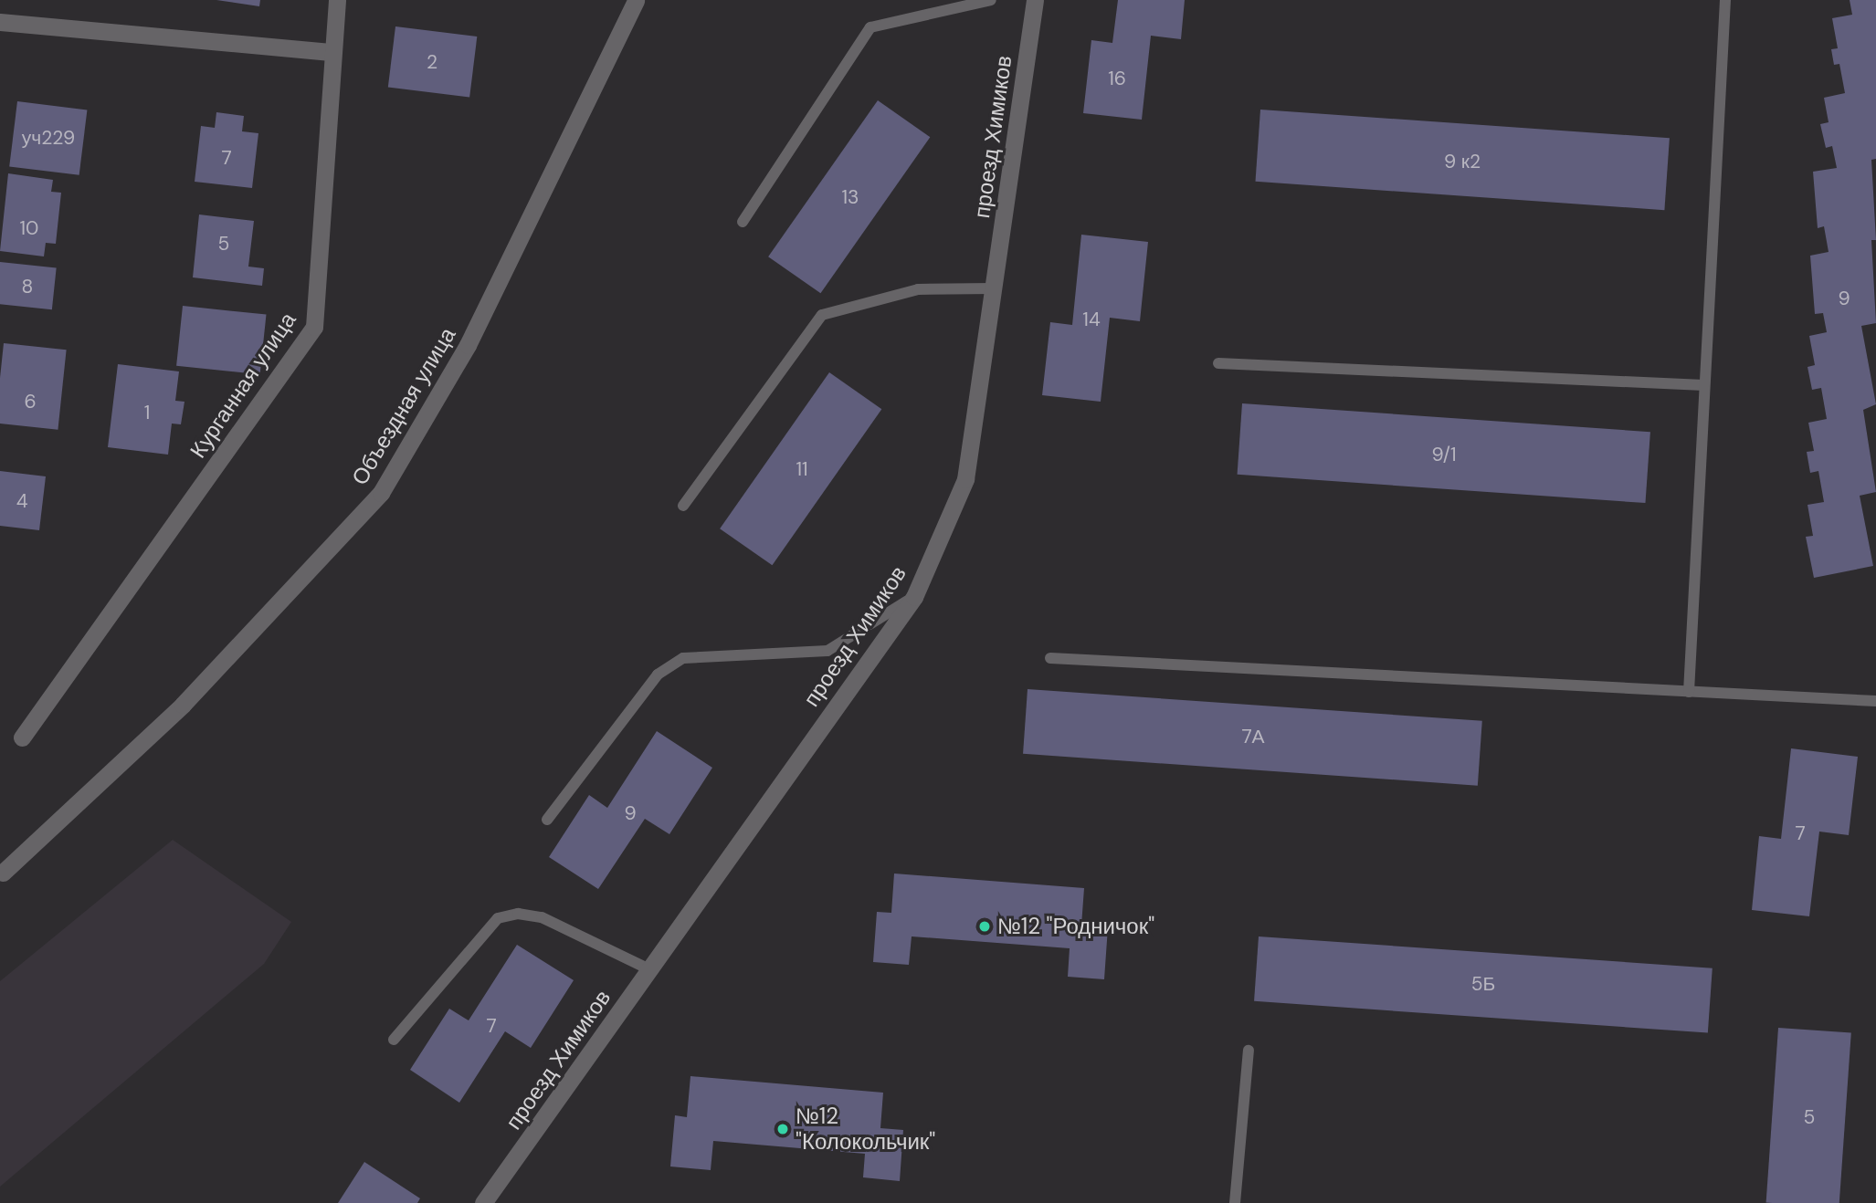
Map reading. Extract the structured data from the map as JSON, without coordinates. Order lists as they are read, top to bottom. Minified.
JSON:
{"streets":{"street":["проезд Химиков","Курганная улица","Объездная улица"]},"places":["№12 \"Родничок\"","№12 \"Колокольчик\""],"house_numbers":["2","16","уч229","7","9 к2","13","10","5","8","9","14","6","1","9/1","11","4","7А","9","7","5Б","7","5"]}
